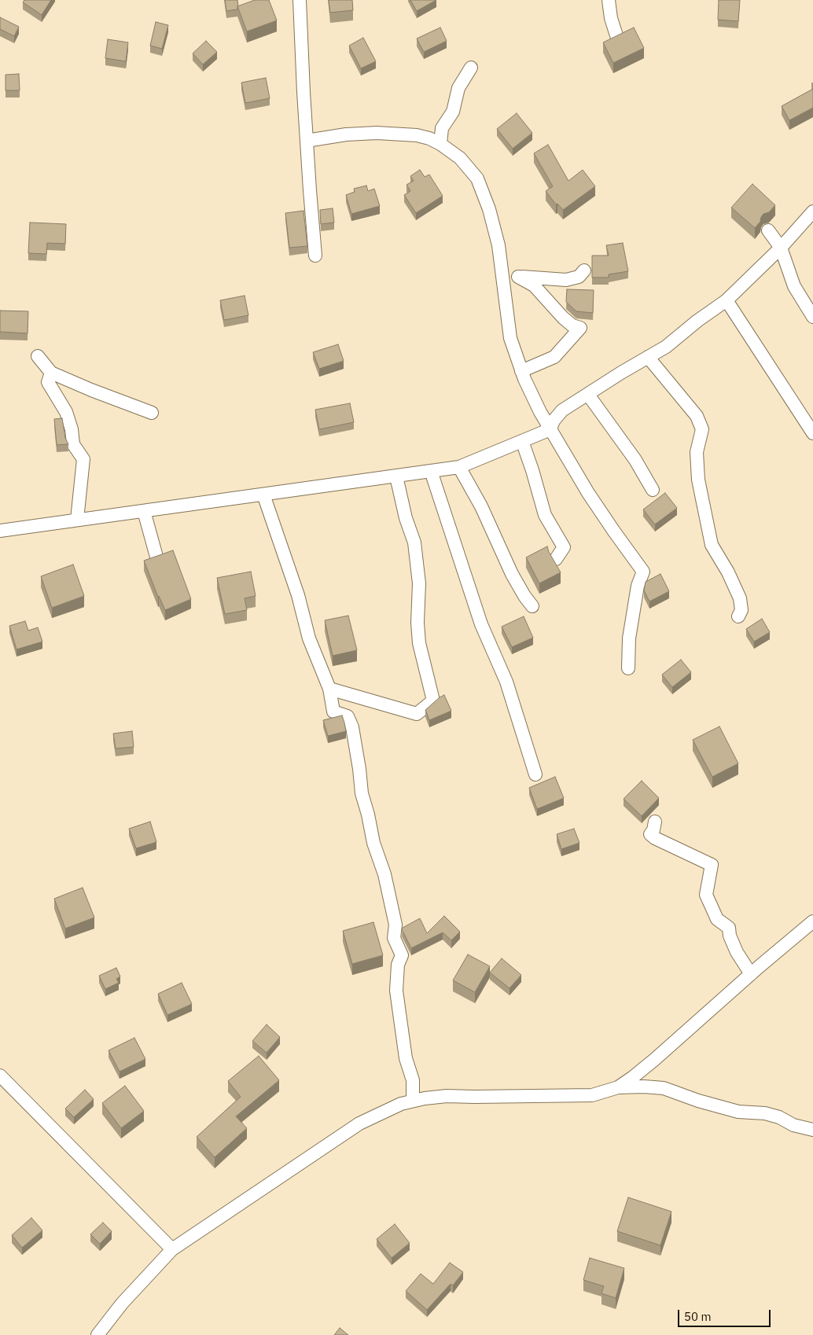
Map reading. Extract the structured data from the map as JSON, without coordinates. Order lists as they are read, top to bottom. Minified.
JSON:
{"scale_bar":"50 m"}
